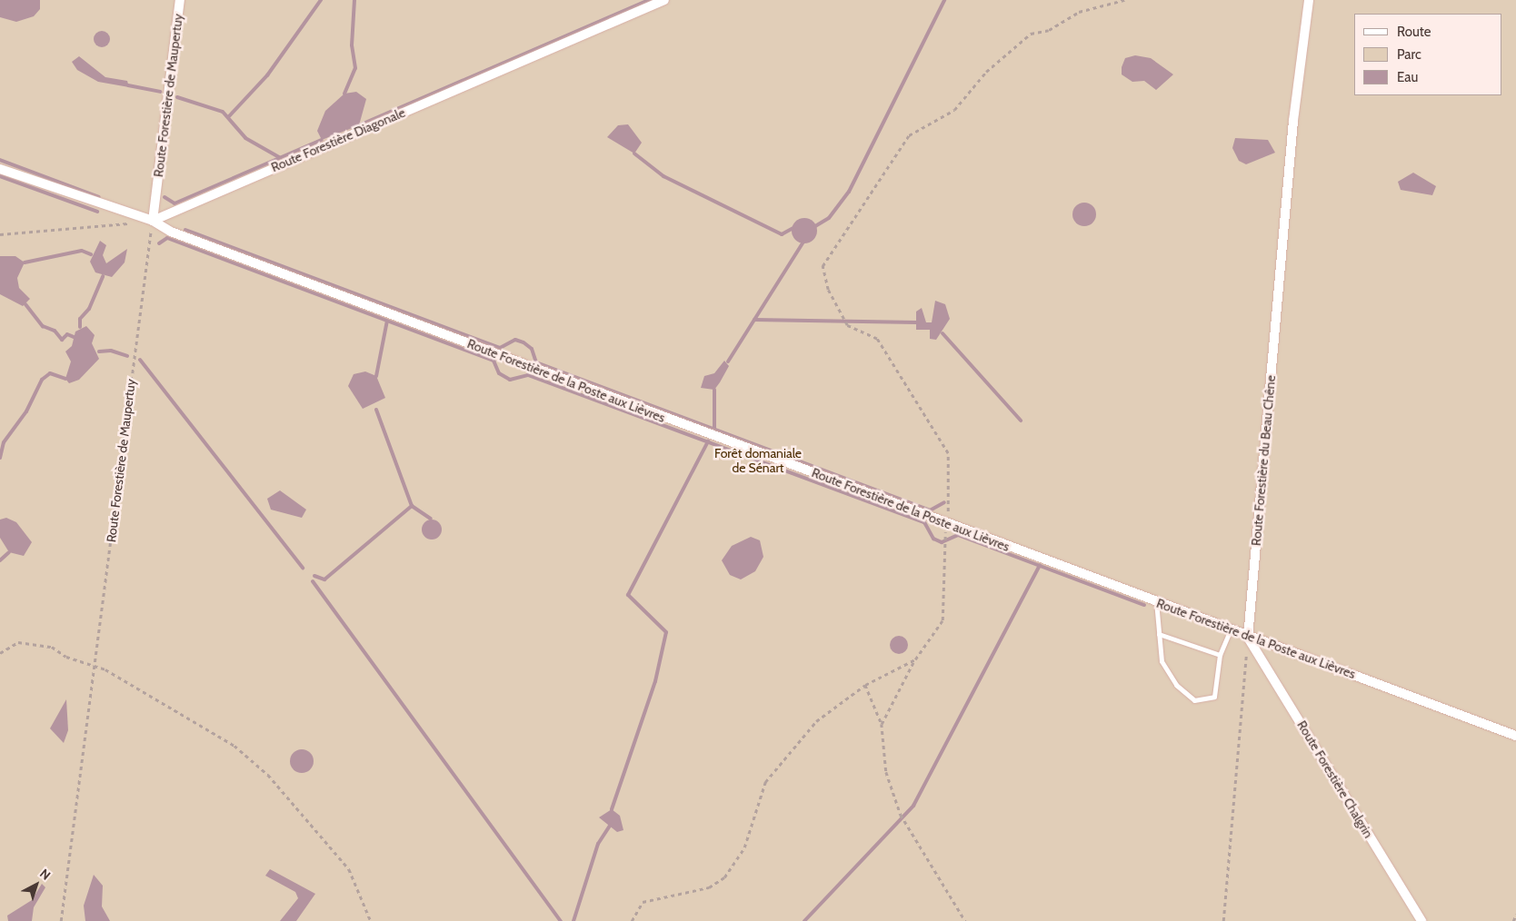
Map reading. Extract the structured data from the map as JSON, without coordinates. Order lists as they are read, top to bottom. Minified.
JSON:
{"streets":{"street":["Route Forestière de Maupertuy","Route Forestière Diagonale","Route Forestière de la Poste aux Lièvres","Route Forestière du Beau Chêne","Route Forestière Chalgrin"]},"crossings":[["Route Forestière de Maupertuy","Route Forestière Diagonale"],["Route Forestière de Maupertuy","Route Forestière de la Poste aux Lièvres"],["Route Forestière Diagonale","Route Forestière de la Poste aux Lièvres"],["Route Forestière de la Poste aux Lièvres","Route Forestière du Beau Chêne"],["Route Forestière de la Poste aux Lièvres","Route Forestière Chalgrin"],["Route Forestière du Beau Chêne","Route Forestière Chalgrin"]],"parks":["Forêt domaniale de Sénart"],"legend":["Route","Parc","Eau"],"north":"top right"}
